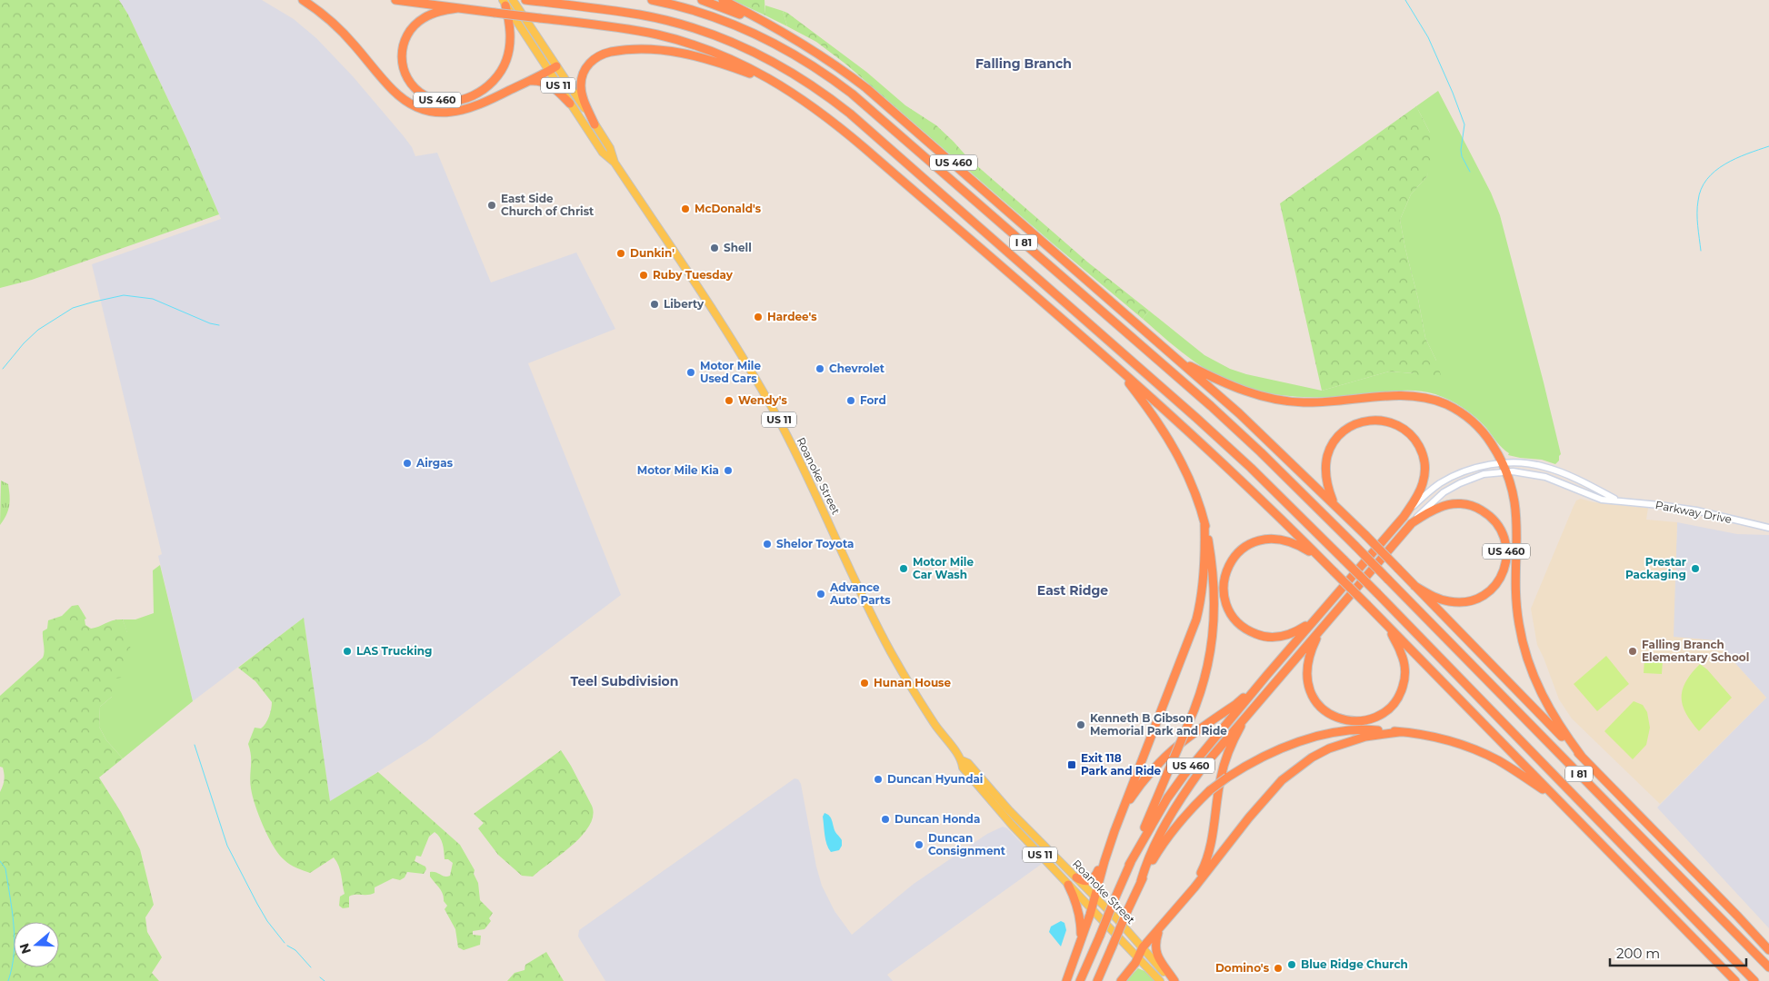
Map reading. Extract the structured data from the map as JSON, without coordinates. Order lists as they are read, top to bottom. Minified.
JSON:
{"streets":{"highway":["US 460","I 81"],"main road":["US 11","Roanoke Street"],"street":["Parkway Drive"]},"crossings":[["US 460","Roanoke Street"],["US 460","Parkway Drive"]],"districts":["Falling Branch","East Ridge","Teel Subdivision"],"places":{"other":["East Side Church of Christ","McDonald's","Shell","Dunkin'","Ruby Tuesday","Liberty","Hardee's","Chevrolet","Motor Mile Used Cars","Wendy's","Ford","Airgas","Motor Mile Kia","Shelor Toyota","Motor Mile Car Wash","Prestar Packaging","Advance Auto Parts","LAS Trucking","Falling Branch Elementary School","Hunan House","Kenneth B Gibson Memorial Park and Ride","Duncan Hyundai","Duncan Honda","Duncan Consignment","Blue Ridge Church","Domino's"],"transit":["Exit 118 Park and Ride"]},"scale_bar":"200 m","north":"left"}
